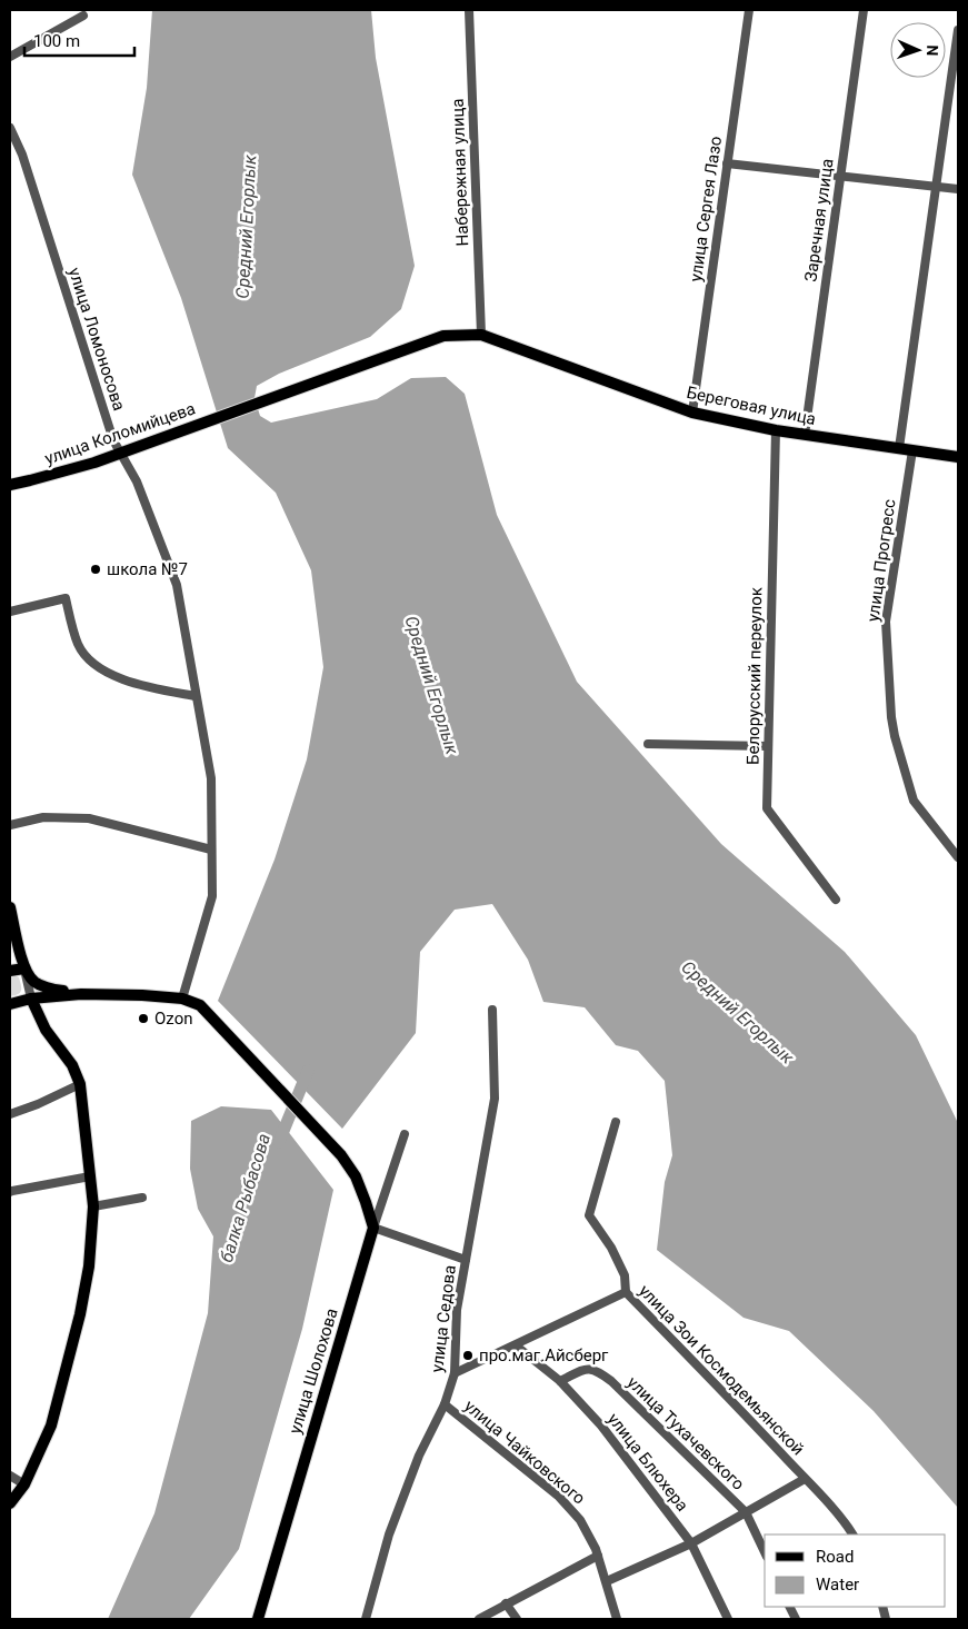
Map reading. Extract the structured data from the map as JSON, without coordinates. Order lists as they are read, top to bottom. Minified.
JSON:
{"streets":{"main road":["Береговая улица","улица Коломийцева","улица Шолохова"],"street":["Набережная улица","улица Сергея Лазо","Заречная улица","улица Ломоносова","улица Прогресс","Белорусский переулок","улица Седова","улица Зои Космодемьянской","улица Тухачевского","улица Чайковского","улица Блюхера"]},"crossings":[["Набережная улица","Береговая улица"],["Набережная улица","улица Коломийцева"],["улица Сергея Лазо","Береговая улица"],["Заречная улица","Береговая улица"],["улица Ломоносова","улица Коломийцева"],["Береговая улица","улица Коломийцева"],["Береговая улица","улица Прогресс"],["Береговая улица","Белорусский переулок"],["улица Седова","улица Зои Космодемьянской"],["улица Седова","улица Чайковского"],["улица Зои Космодемьянской","улица Блюхера"],["улица Тухачевского","улица Блюхера"]],"water":["Средний Егорлык","балка Рыбасова"],"places":["школа №7","Ozon","про.маг.Айсберг"],"legend":["Road","Water"],"scale_bar":"100 m","north":"right"}
